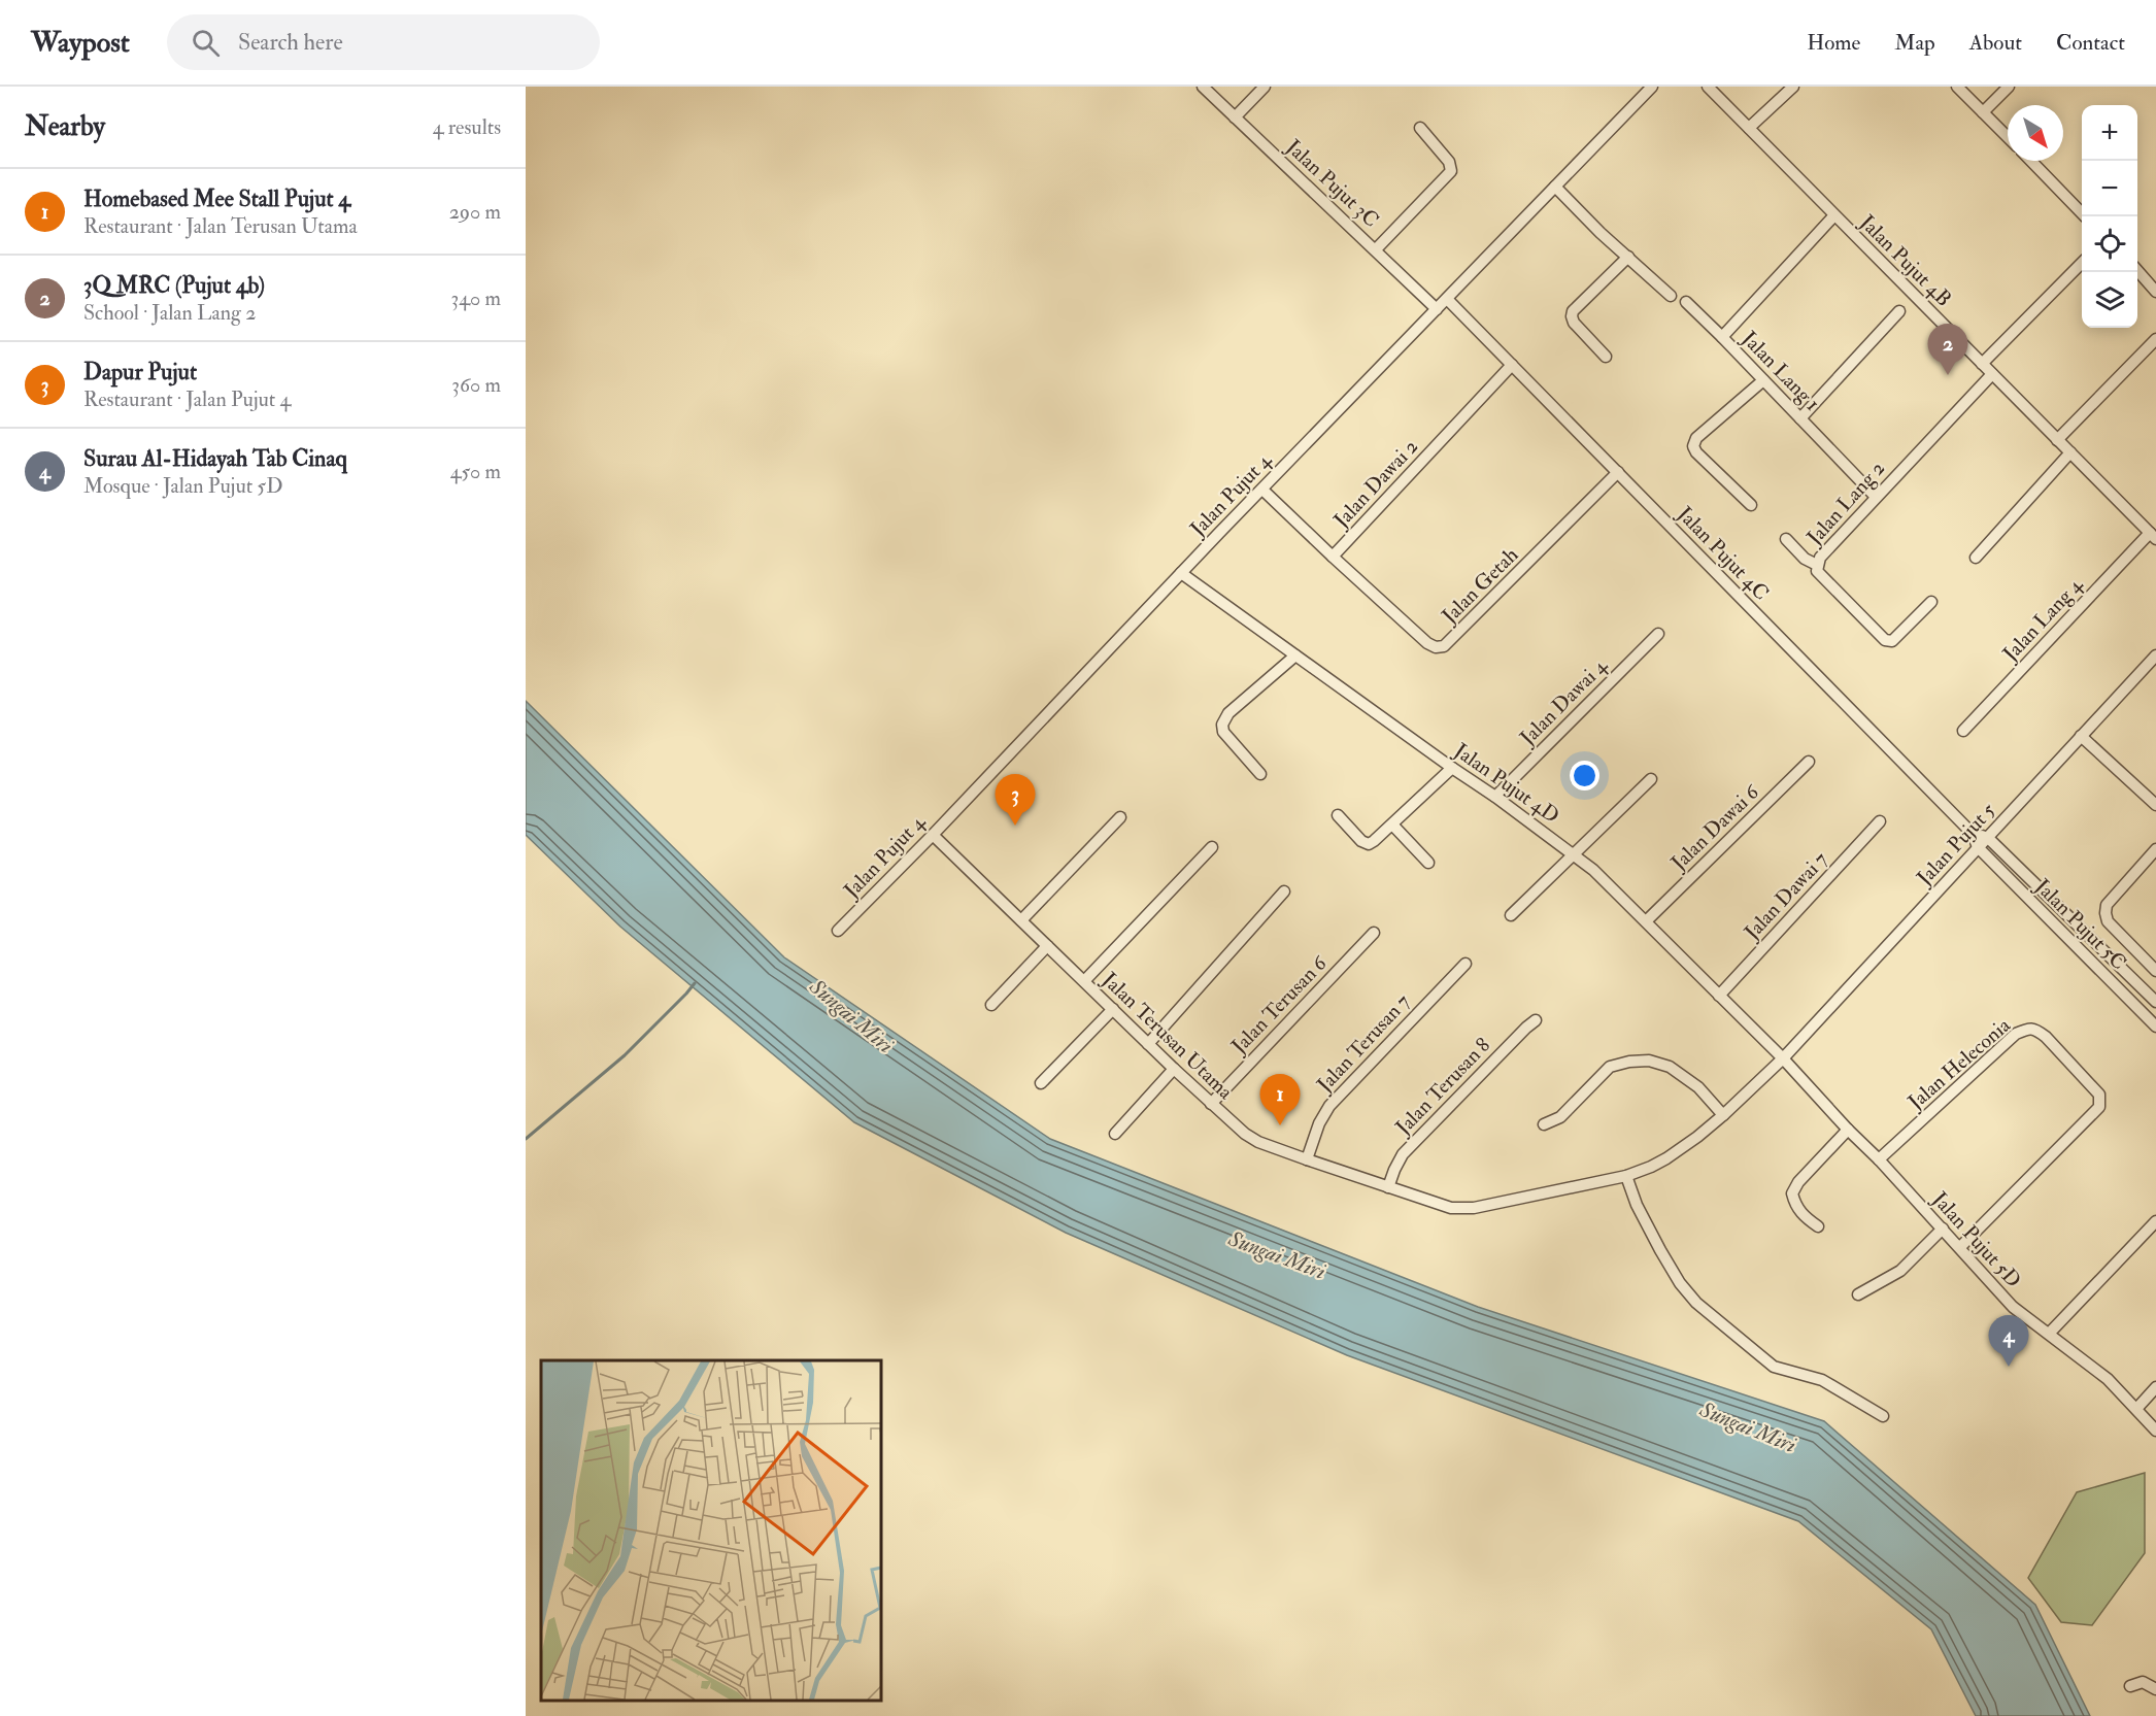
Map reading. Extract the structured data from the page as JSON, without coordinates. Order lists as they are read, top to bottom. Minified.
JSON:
{"streets":{"street":["Jalan Pujut 3C","Jalan Pujut 4B","Jalan Lang 1","Jalan Dawai 2","Jalan Pujut 4","Jalan Lang 2","Jalan Pujut 4C","Jalan Getah","Jalan Lang 4","Jalan Dawai 4","Jalan Pujut 4D","Jalan Dawai 6","Jalan Pujut 5","Jalan Dawai 7","Jalan Pujut 5C","Jalan Terusan 6","Jalan Terusan Utama","Jalan Terusan 7","Jalan Heleconia","Jalan Terusan 8","Jalan Pujut 5D"]},"crossings":[["Jalan Pujut 3C","Jalan Pujut 4"],["Jalan Pujut 4B","Jalan Lang 1"],["Jalan Pujut 4B","Jalan Lang 2"],["Jalan Pujut 4B","Jalan Lang 4"],["Jalan Lang 1","Jalan Lang 2"],["Jalan Dawai 2","Jalan Pujut 4"],["Jalan Dawai 2","Jalan Pujut 4C"],["Jalan Dawai 2","Jalan Getah"],["Jalan Pujut 4","Jalan Pujut 4C"],["Jalan Pujut 4","Jalan Pujut 4D"],["Jalan Pujut 4","Jalan Terusan Utama"],["Jalan Pujut 4C","Jalan Getah"],["Jalan Dawai 4","Jalan Pujut 4D"],["Jalan Pujut 4D","Jalan Dawai 6"],["Jalan Pujut 4D","Jalan Pujut 5"],["Jalan Pujut 4D","Jalan Dawai 7"],["Jalan Pujut 4D","Jalan Terusan Utama"],["Jalan Pujut 4D","Jalan Pujut 5D"],["Jalan Pujut 5","Jalan Pujut 5C"],["Jalan Pujut 5","Jalan Terusan Utama"],["Jalan Pujut 5","Jalan Pujut 5D"],["Jalan Terusan 6","Jalan Terusan Utama"],["Jalan Terusan Utama","Jalan Terusan 7"],["Jalan Terusan Utama","Jalan Terusan 8"],["Jalan Terusan Utama","Jalan Pujut 5D"],["Jalan Heleconia","Jalan Pujut 5D"]],"water":["Sungai Miri"],"north":"bottom right","page":{"header":"Waypost","search":"Search here","nav":["Home","Map","About","Contact"],"heading":["Nearby","4 results"],"map_buttons":["+","−"],"list":[{"mark":"1","name":"Homebased Mee Stall Pujut 4","note":"Restaurant · Jalan Terusan Utama","value":"290 m"},{"mark":"2","name":"3Q MRC (Pujut 4b)","note":"School · Jalan Lang 2","value":"340 m"},{"mark":"3","name":"Dapur Pujut","note":"Restaurant · Jalan Pujut 4","value":"360 m"},{"mark":"4","name":"Surau Al-Hidayah Tab Cinaq","note":"Mosque · Jalan Pujut 5D","value":"450 m"}],"pins":["2","3","1","4"]}}
